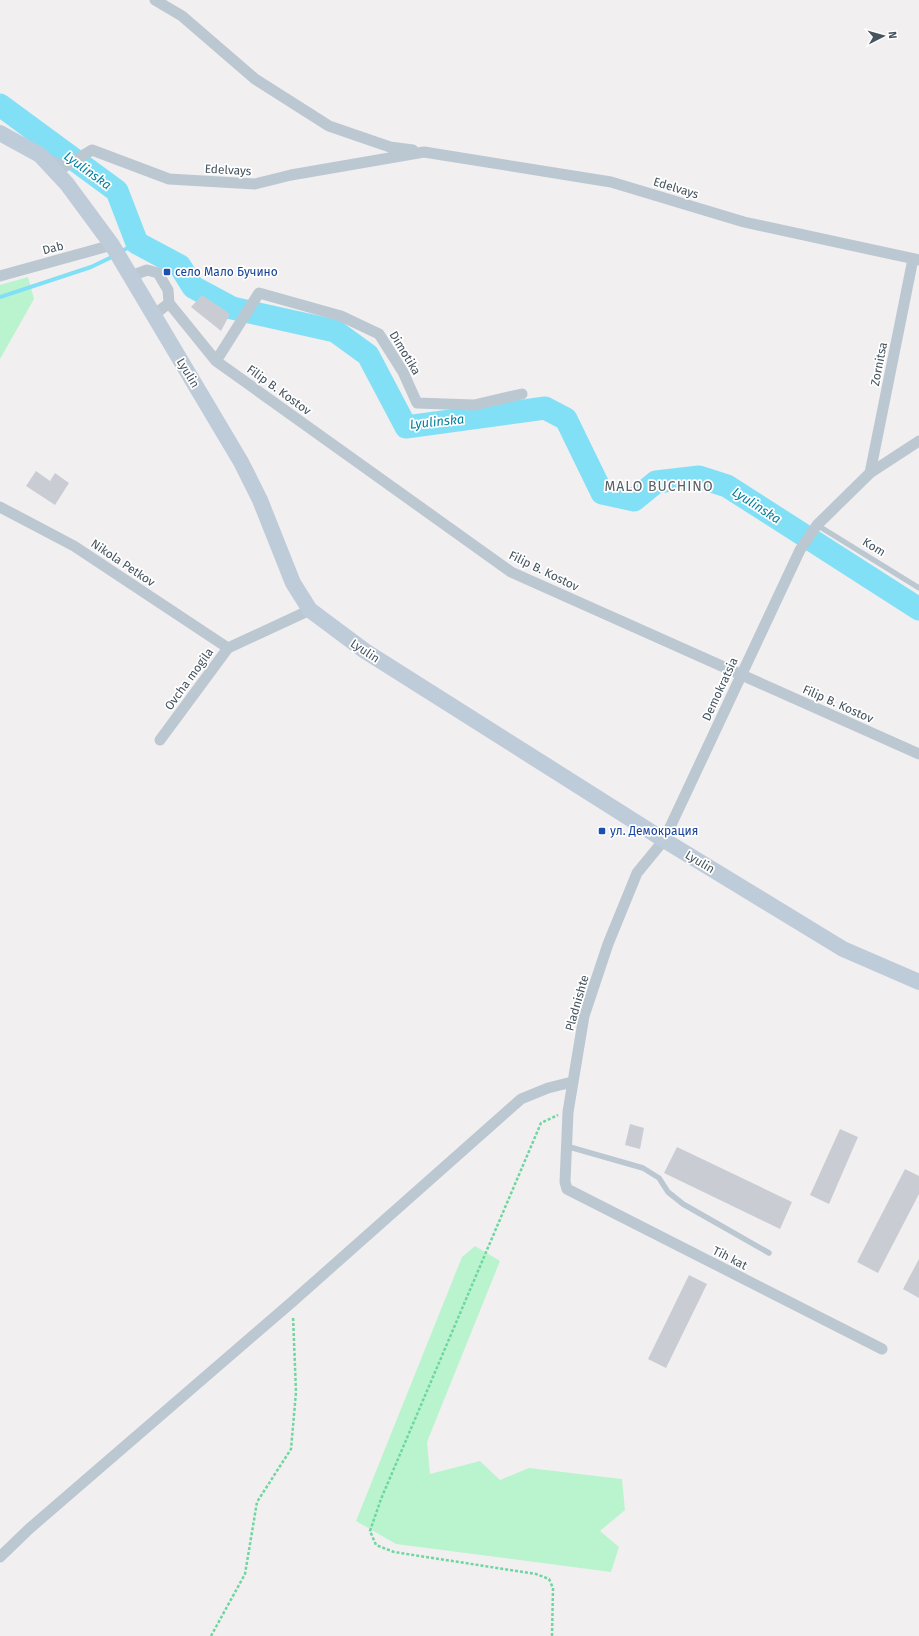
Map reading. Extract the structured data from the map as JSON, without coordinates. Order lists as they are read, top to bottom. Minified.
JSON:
{"streets":{"street":["Edelvays","Dab","Dimotika","Zornitsa","Lyulin","Filip B. Kostov","Nikola Petkov","Ovcha mogila","Demokratsia","Pladnishte","Tih kat"],"lane":["Kom"]},"crossings":[["Edelvays","Zornitsa"],["Edelvays","Lyulin"],["Dab","Lyulin"],["Dimotika","Filip B. Kostov"],["Zornitsa","Demokratsia"],["Lyulin","Ovcha mogila"],["Lyulin","Demokratsia"],["Lyulin","Pladnishte"],["Filip B. Kostov","Demokratsia"],["Kom","Demokratsia"],["Nikola Petkov","Ovcha mogila"],["Demokratsia","Pladnishte"],["Pladnishte","Tih kat"]],"districts":["MALO BUCHINO"],"water":["Lyulinska"],"places":{"transit":["село Мало Бучино","ул. Демокрация"]},"north":"right"}
